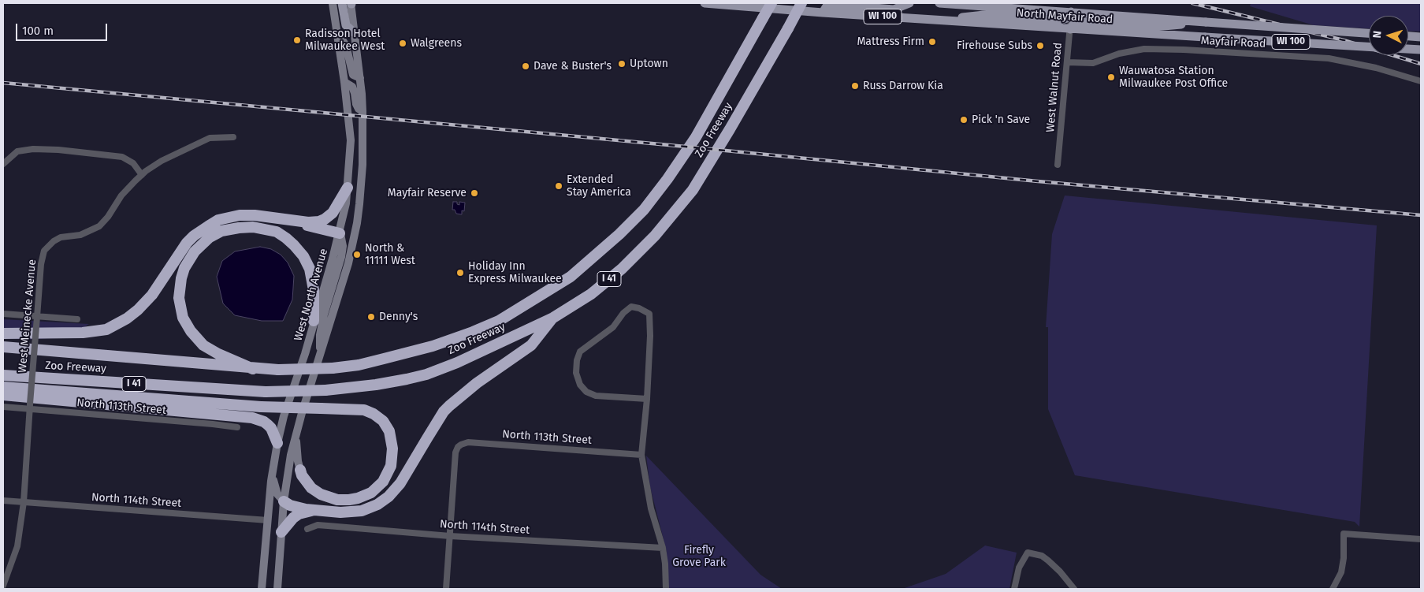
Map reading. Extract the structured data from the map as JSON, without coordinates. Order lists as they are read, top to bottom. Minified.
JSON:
{"streets":{"highway":["Zoo Freeway","I 41"],"main road":["WI 100","North Mayfair Road","West North Avenue"],"street":["Mayfair Road","West Walnut Road","West Meinecke Avenue","North 113th Street","North 114th Street"]},"crossings":[["North Mayfair Road","West Walnut Road"],["Mayfair Road","West Walnut Road"],["West North Avenue","North 114th Street"],["West Meinecke Avenue","North 113th Street"],["West Meinecke Avenue","North 114th Street"],["North 113th Street","North 114th Street"]],"parks":["Firefly Grove Park"],"places":["Radisson Hotel Milwaukee West","Mattress Firm","Walgreens","Firehouse Subs","Uptown","Dave & Buster's","Wauwatosa Station Milwaukee Post Office","Russ Darrow Kia","Pick 'n Save","Extended Stay America","Mayfair Reserve","North & 11111 West","Holiday Inn Express Milwaukee","Denny's"],"scale_bar":"100 m","north":"left"}
